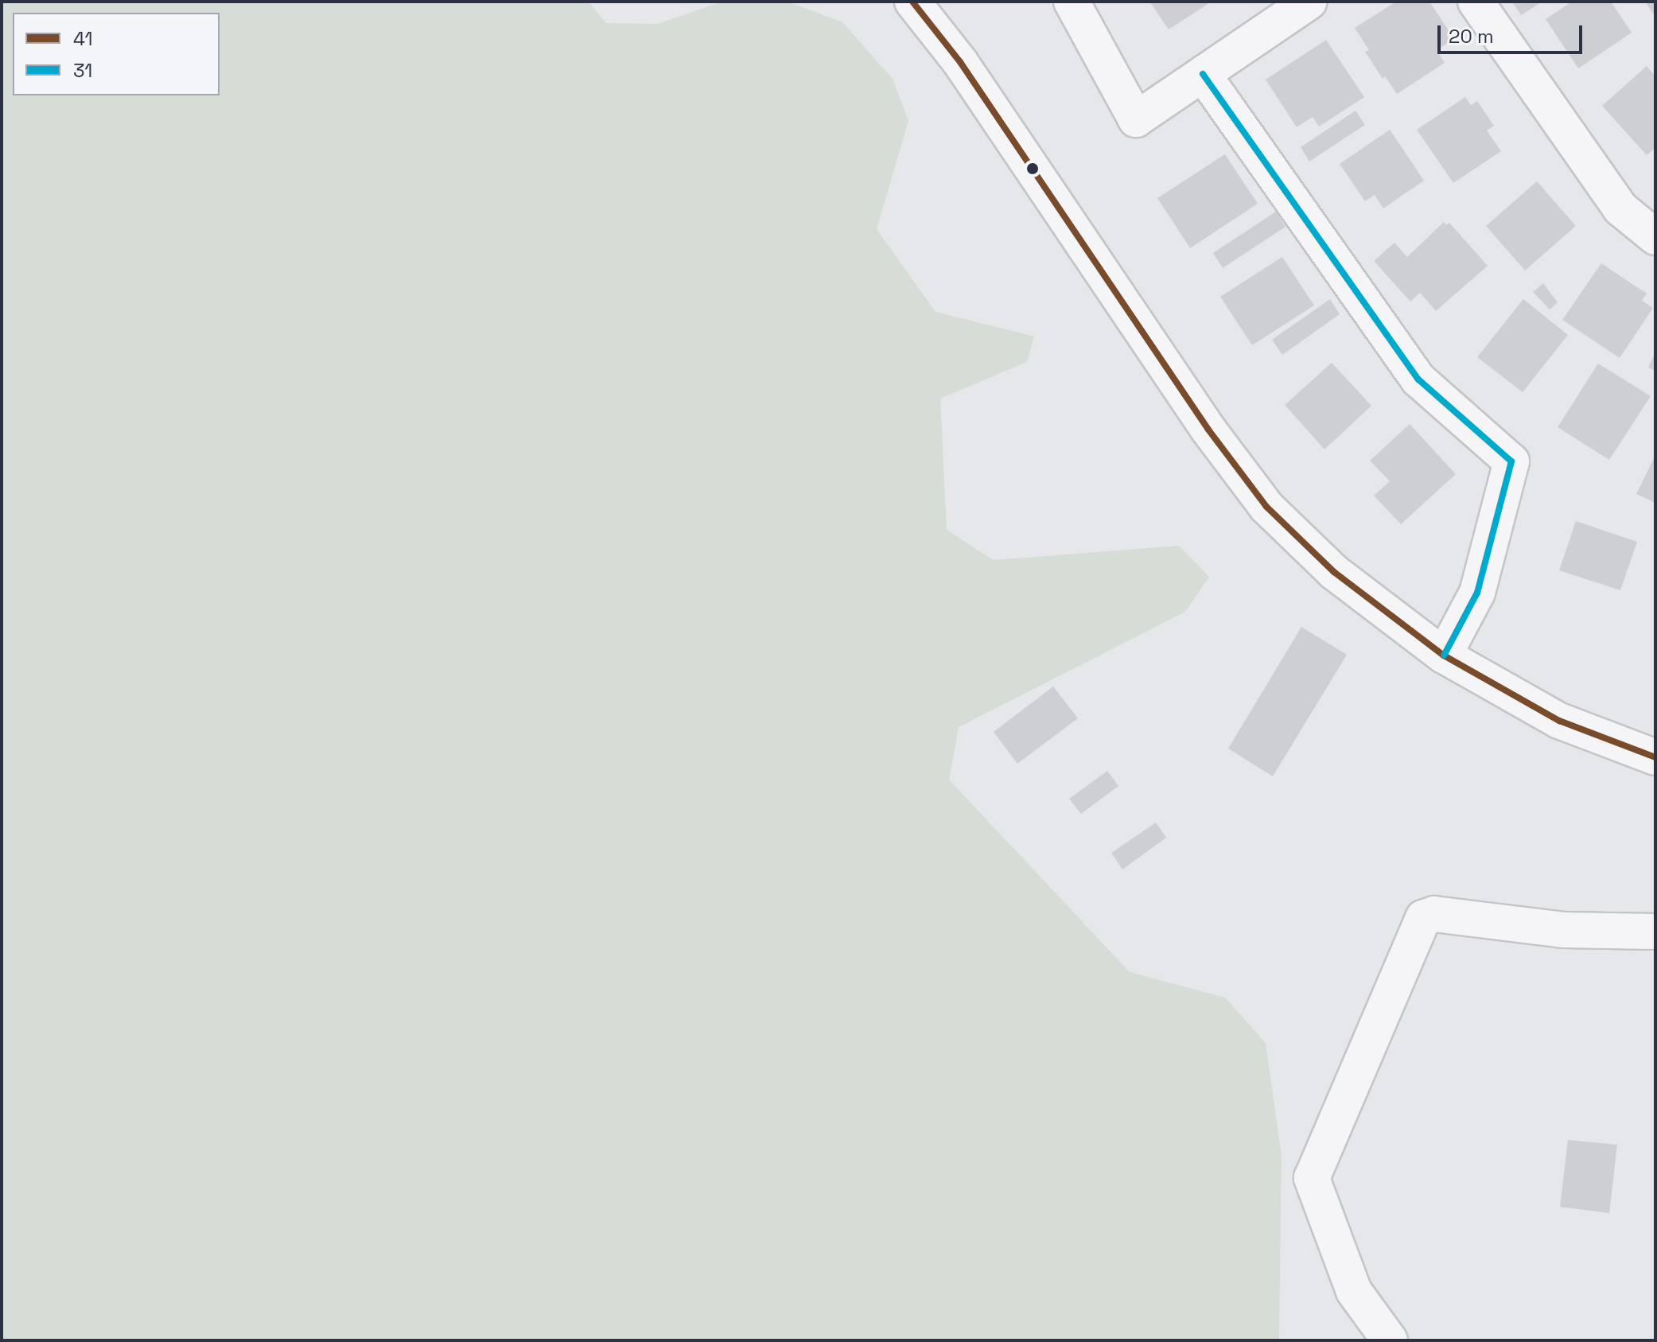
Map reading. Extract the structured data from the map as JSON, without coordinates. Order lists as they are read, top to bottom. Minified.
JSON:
{"lines":["transit line 41","transit line 31"],"legend":["41","31"],"scale_bar":"20 m"}
